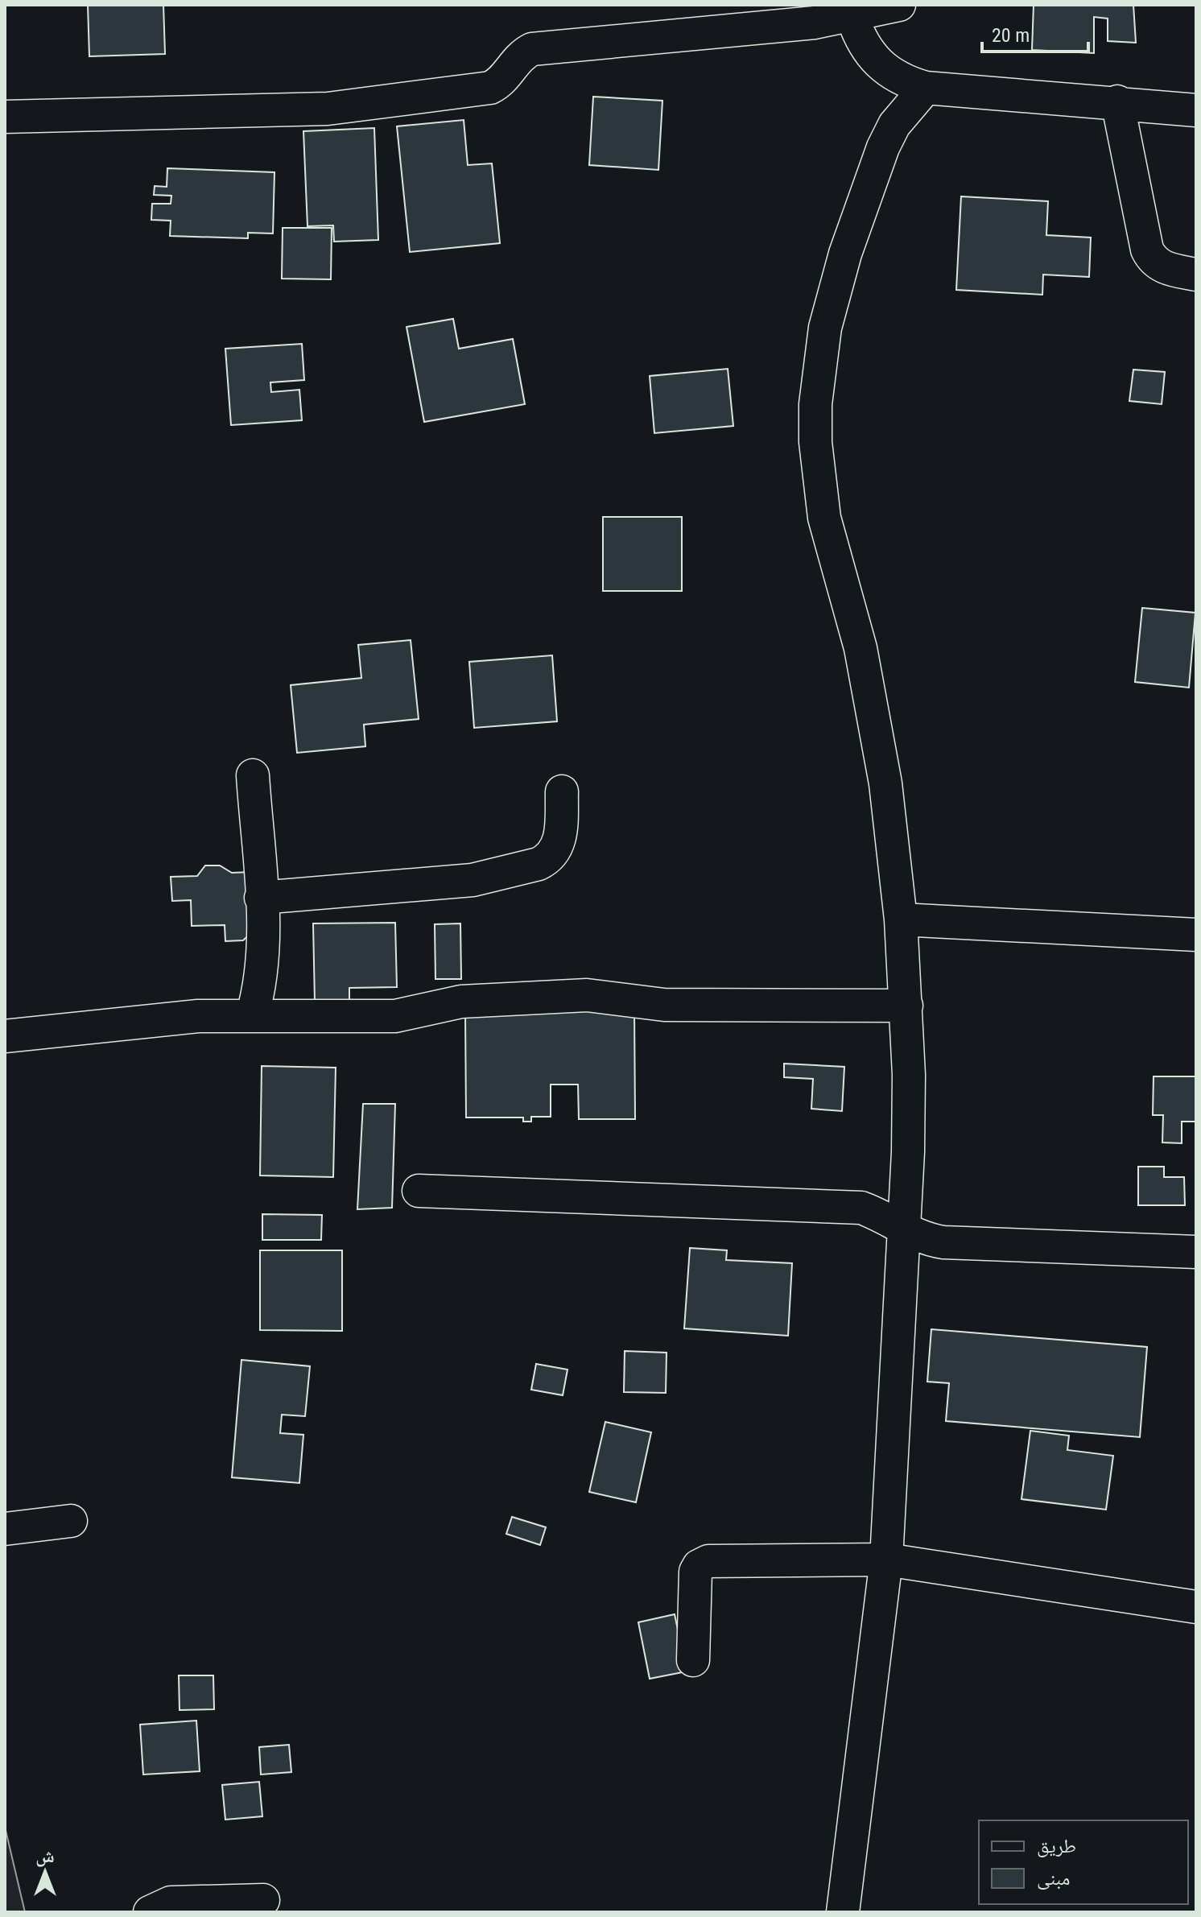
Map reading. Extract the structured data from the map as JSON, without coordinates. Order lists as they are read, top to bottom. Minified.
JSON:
{"legend":["طريق","مبنى"],"scale_bar":"20 m","north":"top"}
